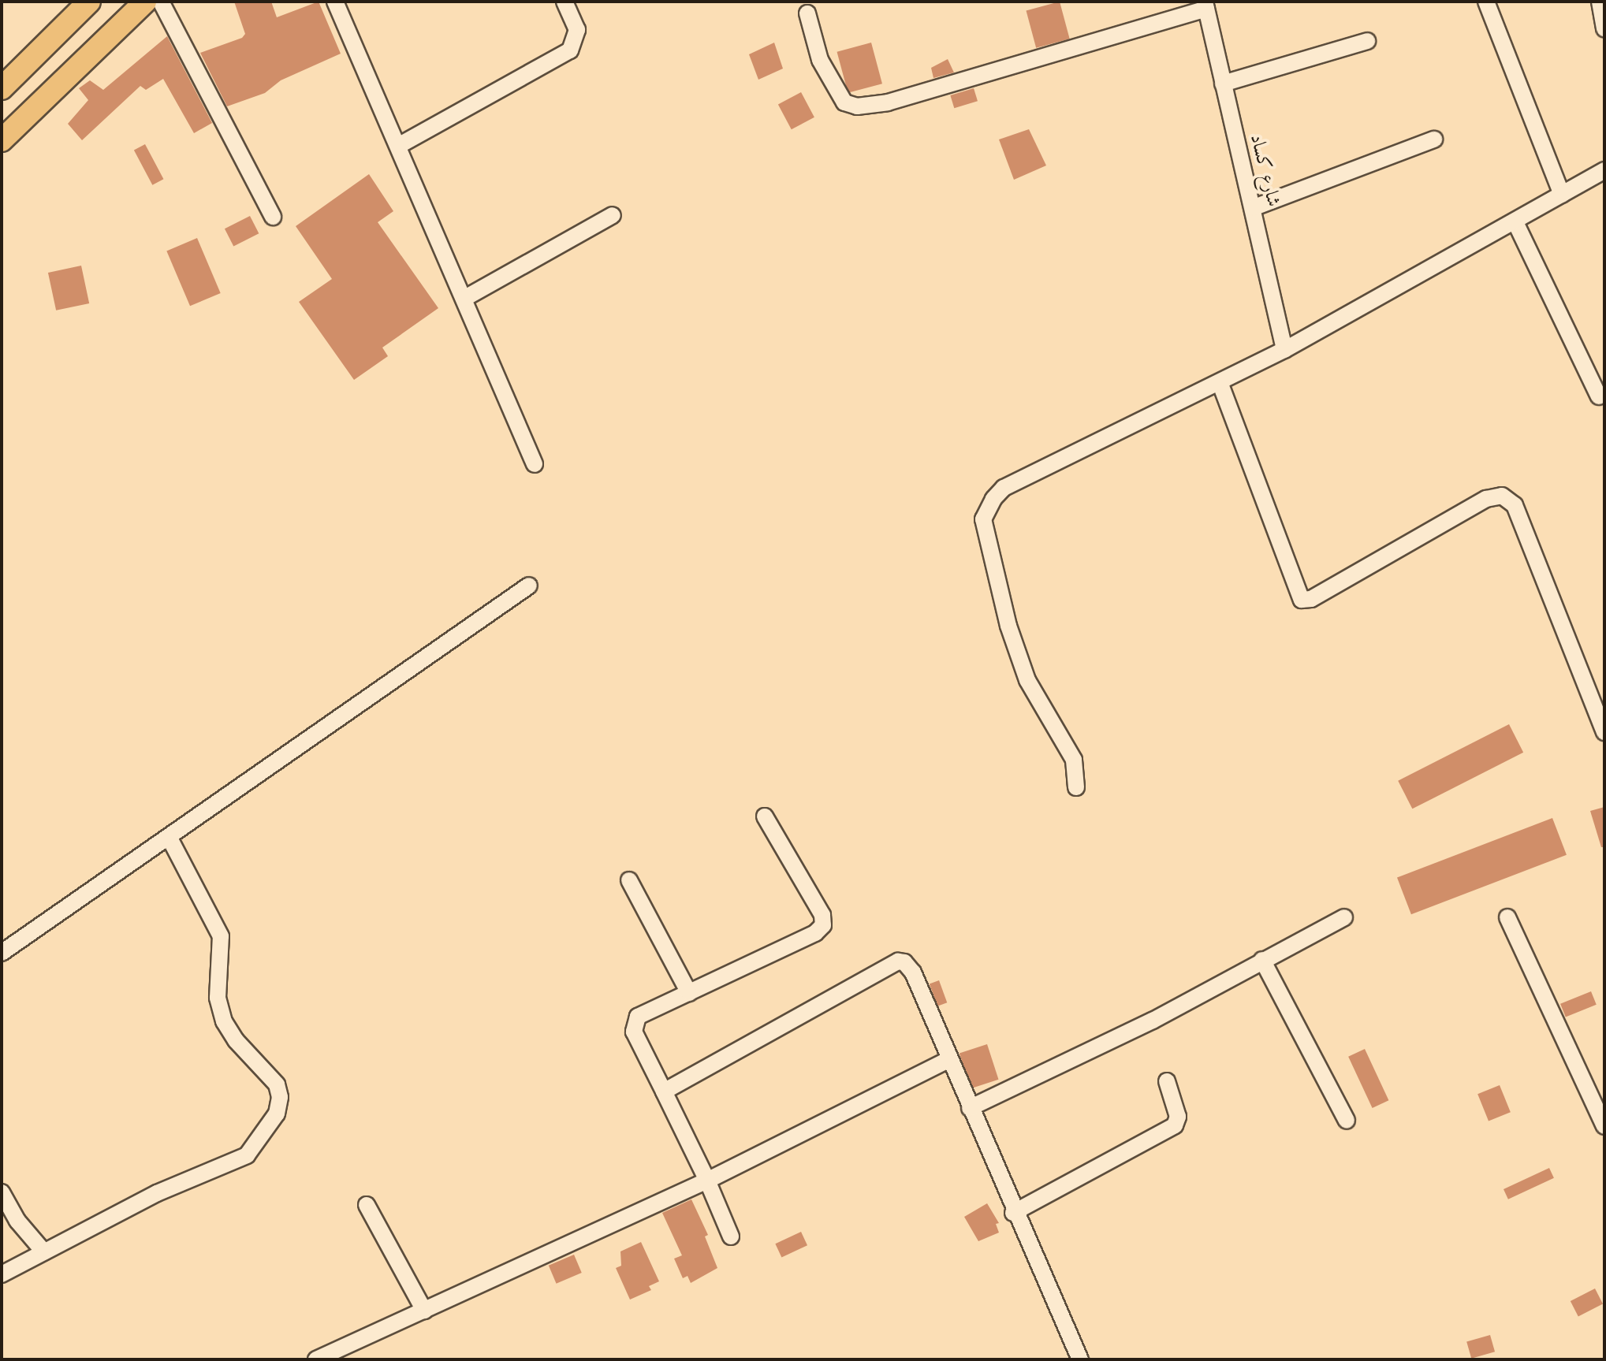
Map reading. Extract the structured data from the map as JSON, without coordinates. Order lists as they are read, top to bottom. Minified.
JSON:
{"streets":{"street":["شارع كساد"]}}
